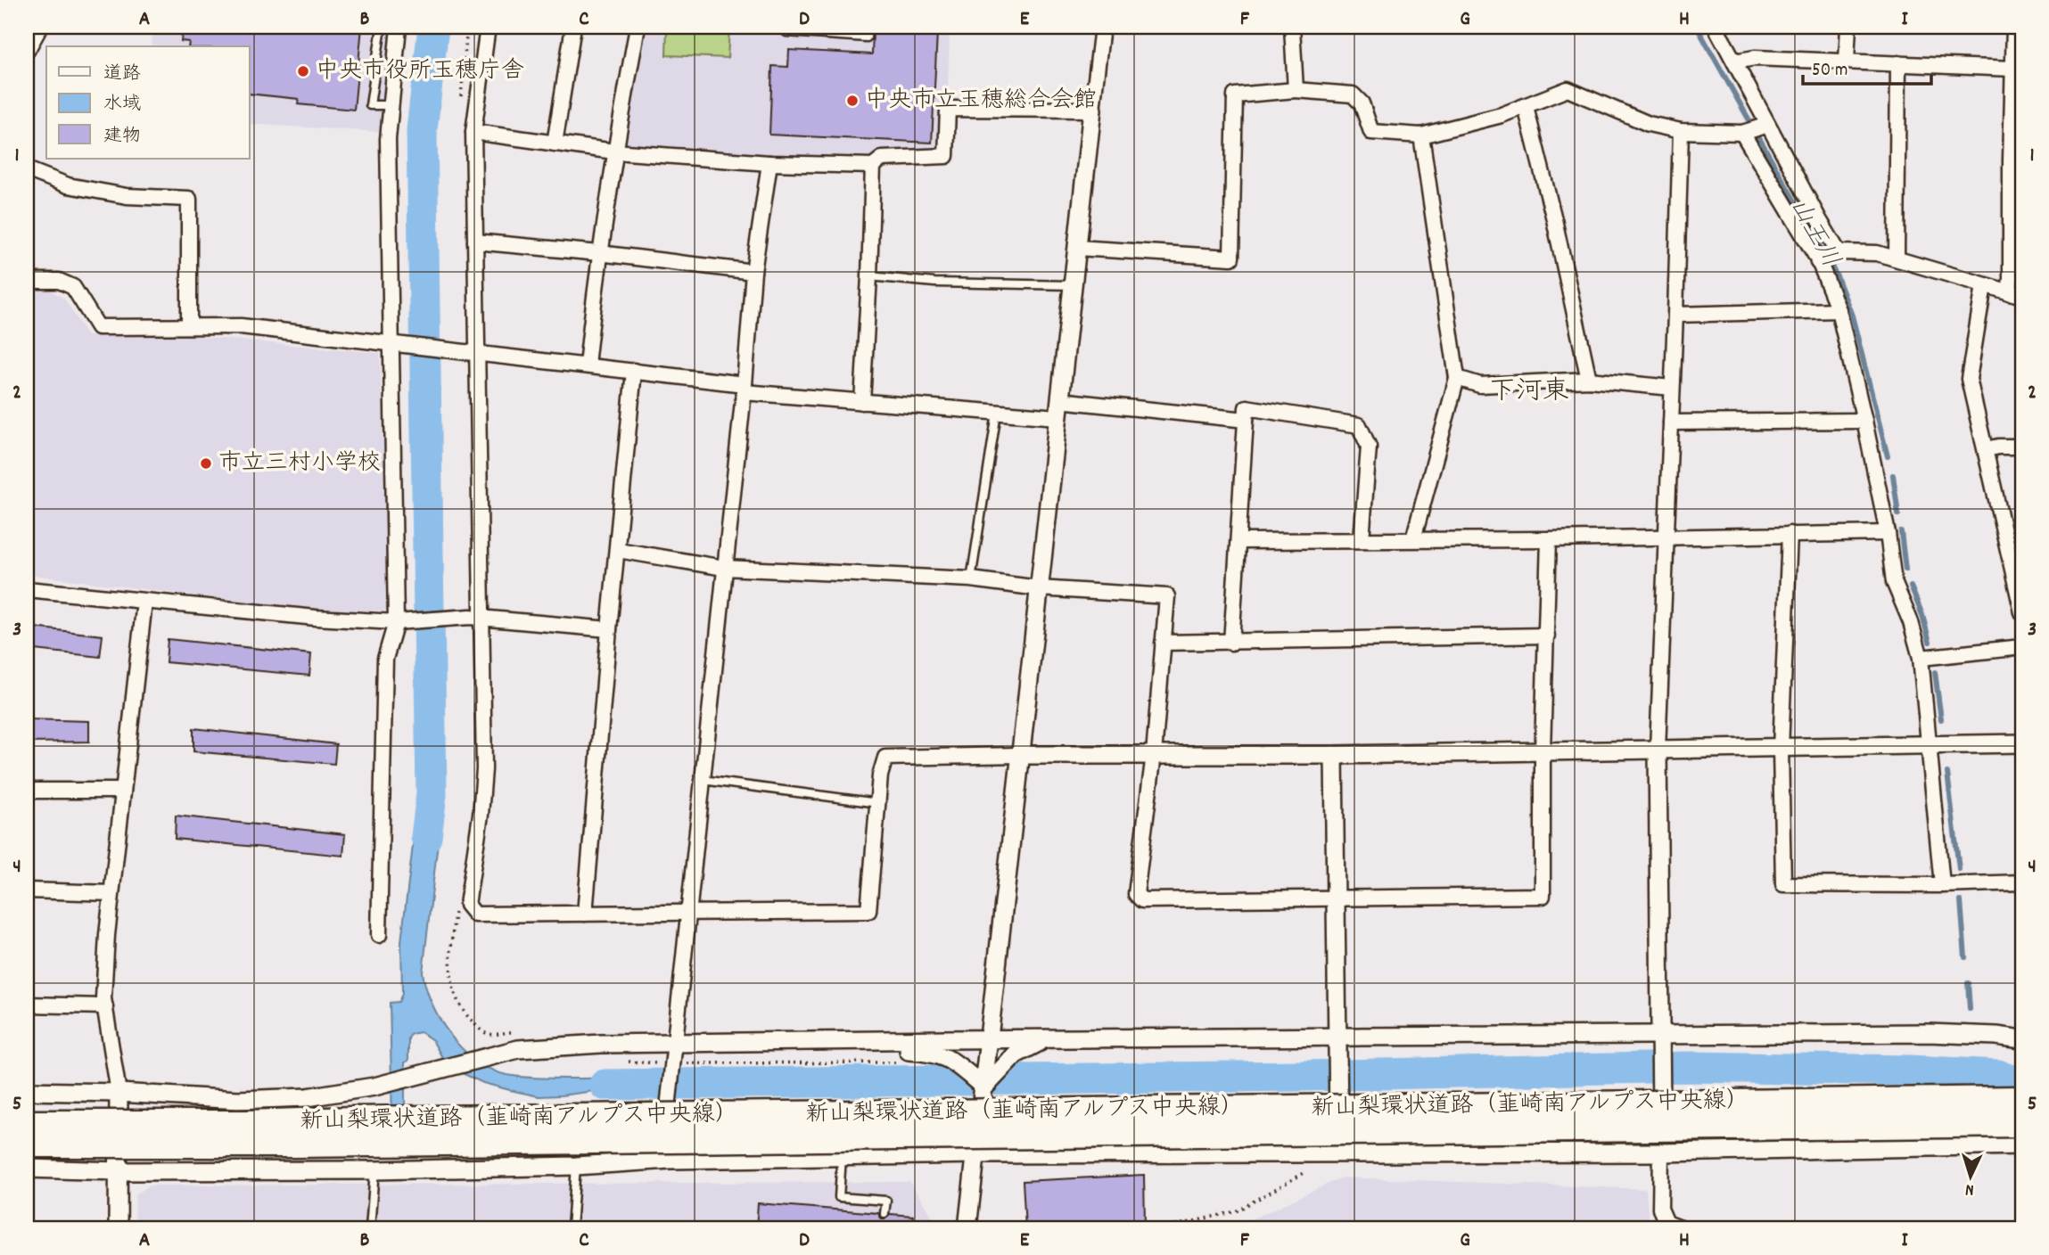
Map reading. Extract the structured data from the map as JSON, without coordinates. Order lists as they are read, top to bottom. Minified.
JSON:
{"streets":{"highway":["新山梨環状道路（韮崎南アルプス中央線）"]},"districts":["下河東"],"water":["山王川"],"places":["中央市役所玉穂庁舎","中央市立玉穂総合会館","市立三村小学校"],"legend":["道路","水域","建物"],"scale_bar":"50 m","north":"bottom","grid":{"columns":["A","B","C","D","E","F","G","H","I"],"rows":["1","2","3","4","5"]}}
